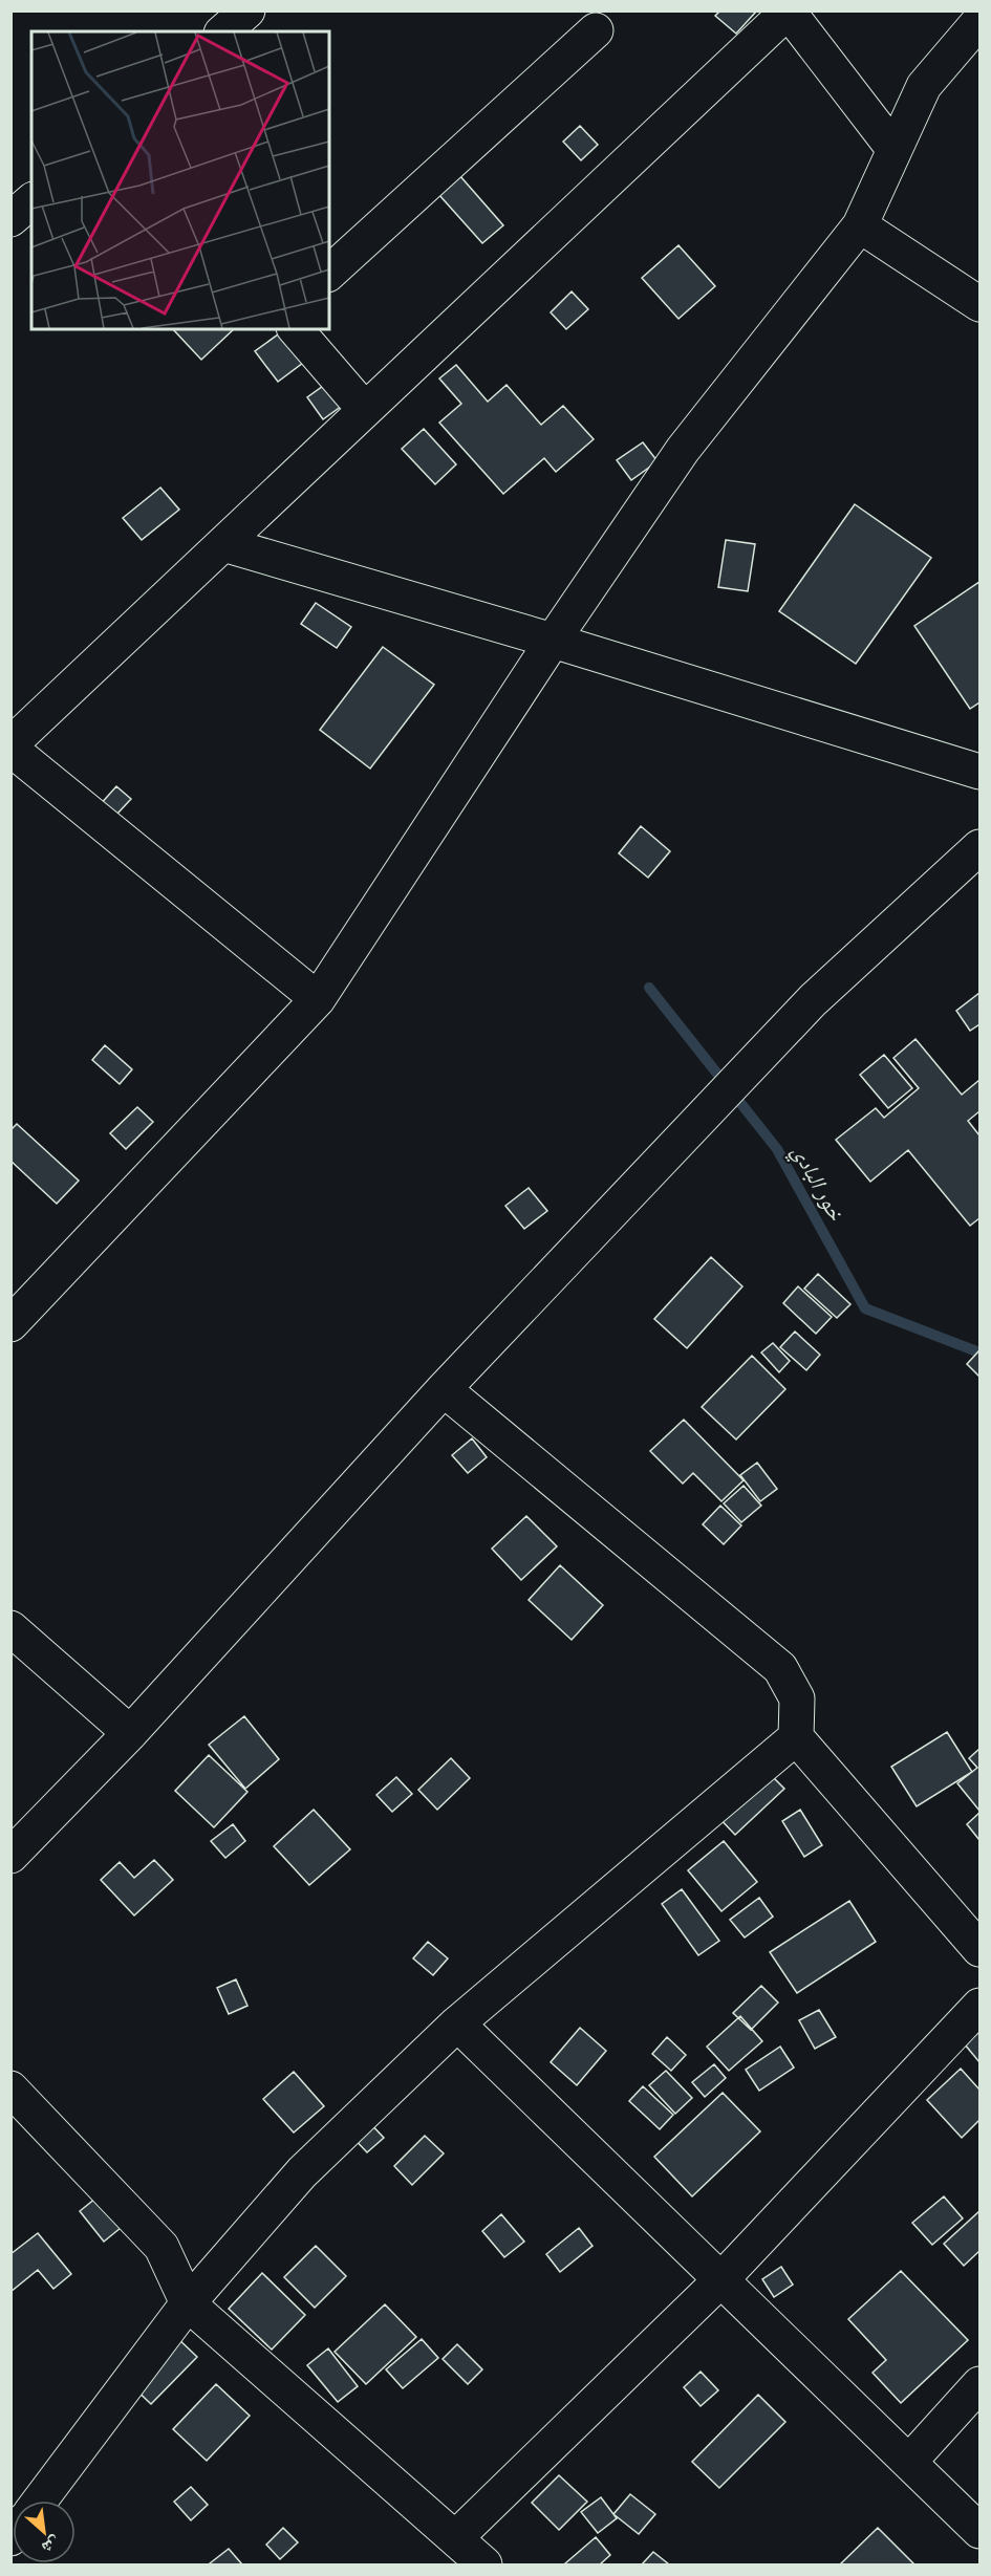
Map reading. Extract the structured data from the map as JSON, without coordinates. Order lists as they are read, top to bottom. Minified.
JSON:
{"water":["خور البادي"],"north":"bottom right"}
